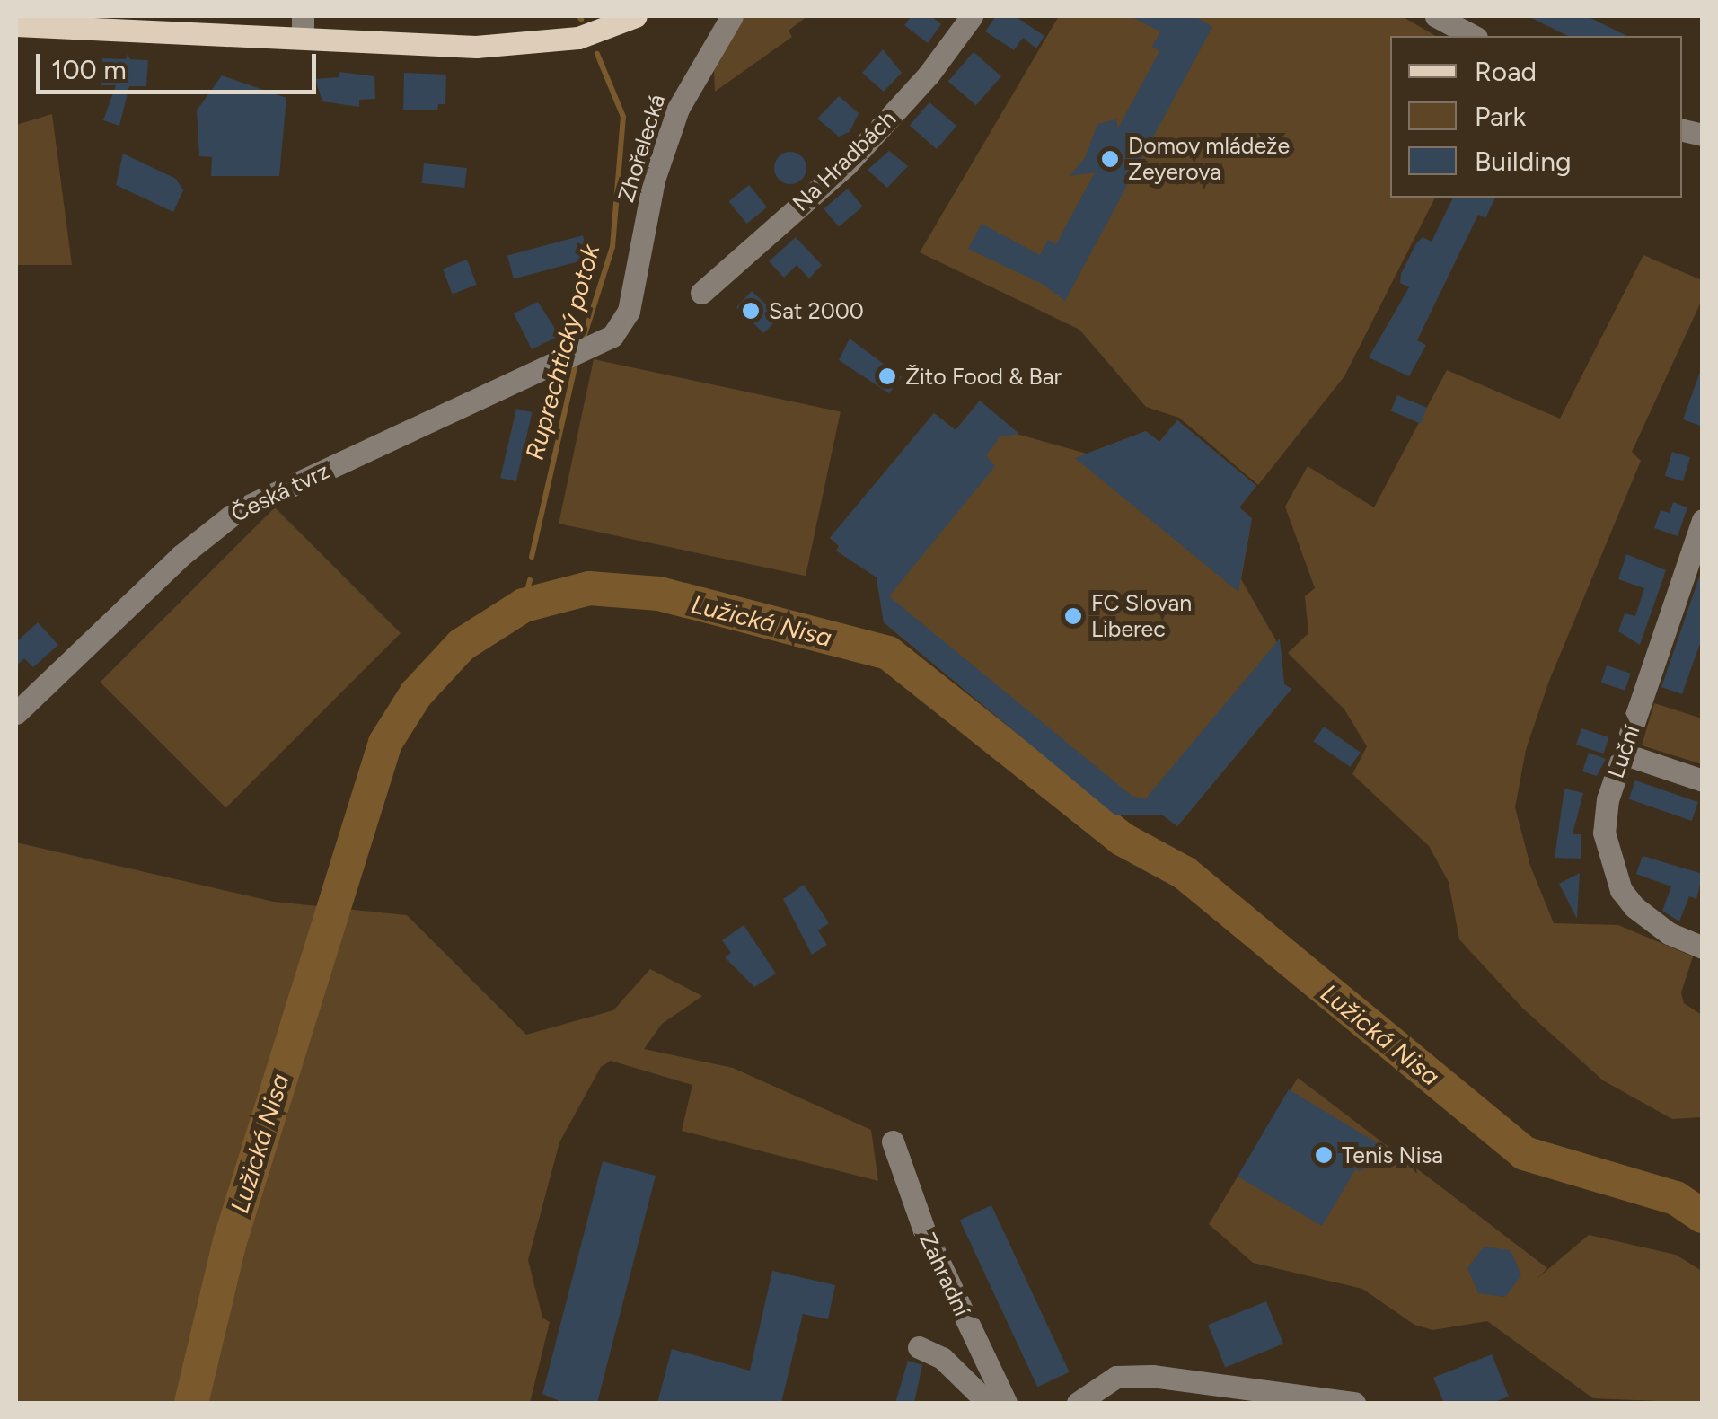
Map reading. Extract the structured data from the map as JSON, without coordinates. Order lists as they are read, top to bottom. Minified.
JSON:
{"streets":{"street":["Zhořelecká","Na Hradbách","Česká tvrz","Luční","Zahradní"]},"crossings":[["Zhořelecká","Česká tvrz"]],"water":["Ruprechtický potok","Lužická Nisa"],"places":["Domov mládeže Zeyerova","Sat 2000","Žito Food & Bar","FC Slovan Liberec","Tenis Nisa"],"legend":["Road","Park","Building"],"scale_bar":"100 m"}
